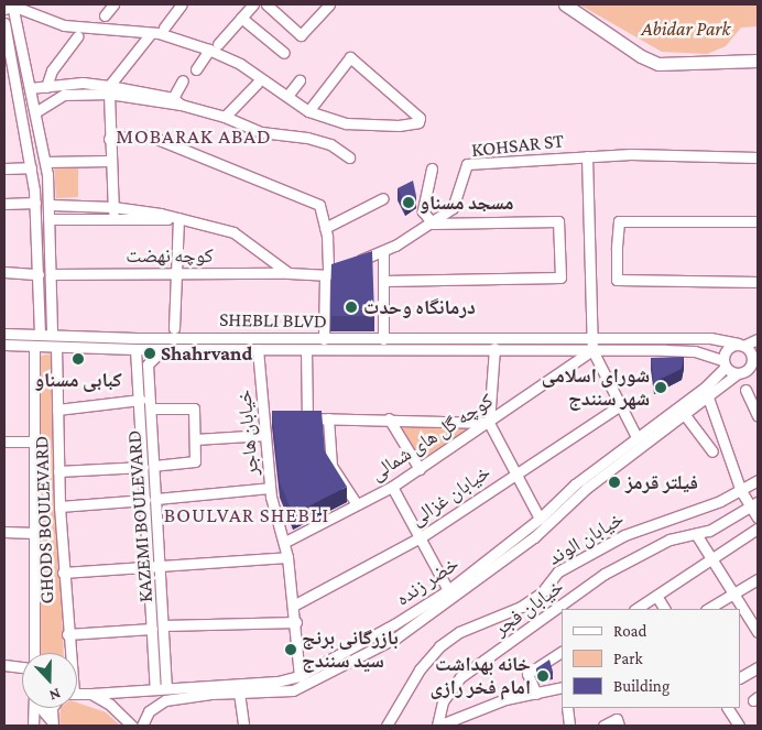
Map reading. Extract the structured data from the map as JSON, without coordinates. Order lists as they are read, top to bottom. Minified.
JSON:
{"streets":{"street":["KOHSAR ST","کوچه نهضت","SHEBLI BLVD","خیابان هاجر","کوچه گل های شمالی","خیابان غزالی","KAZEMI BOULEVARD","GHODS BOULEVARD","خیابان الوند","خضر زنده","خیابان فجر"]},"crossings":[["KOHSAR ST","کوچه نهضت"],["SHEBLI BLVD","خیابان هاجر"],["SHEBLI BLVD","کوچه گل های شمالی"],["SHEBLI BLVD","KAZEMI BOULEVARD"],["SHEBLI BLVD","GHODS BOULEVARD"],["SHEBLI BLVD","خضر زنده"],["خیابان هاجر","کوچه گل های شمالی"],["خیابان هاجر","خیابان غزالی"],["خیابان هاجر","خضر زنده"],["KAZEMI BOULEVARD","خضر زنده"]],"districts":["MOBARAK ABAD","BOULVAR SHEBLI"],"parks":["Abidar Park"],"places":["مسجد مسناو","درمانگاه وحدت","Shahrvand","کبابی مسناو","شورای اسلامی شهر سنندج","فیلتر قرمز","بازرگانی برنج سید سنندج","خانه بهداشت امام فخر رازی"],"legend":["Road","Park","Building"],"north":"bottom"}
